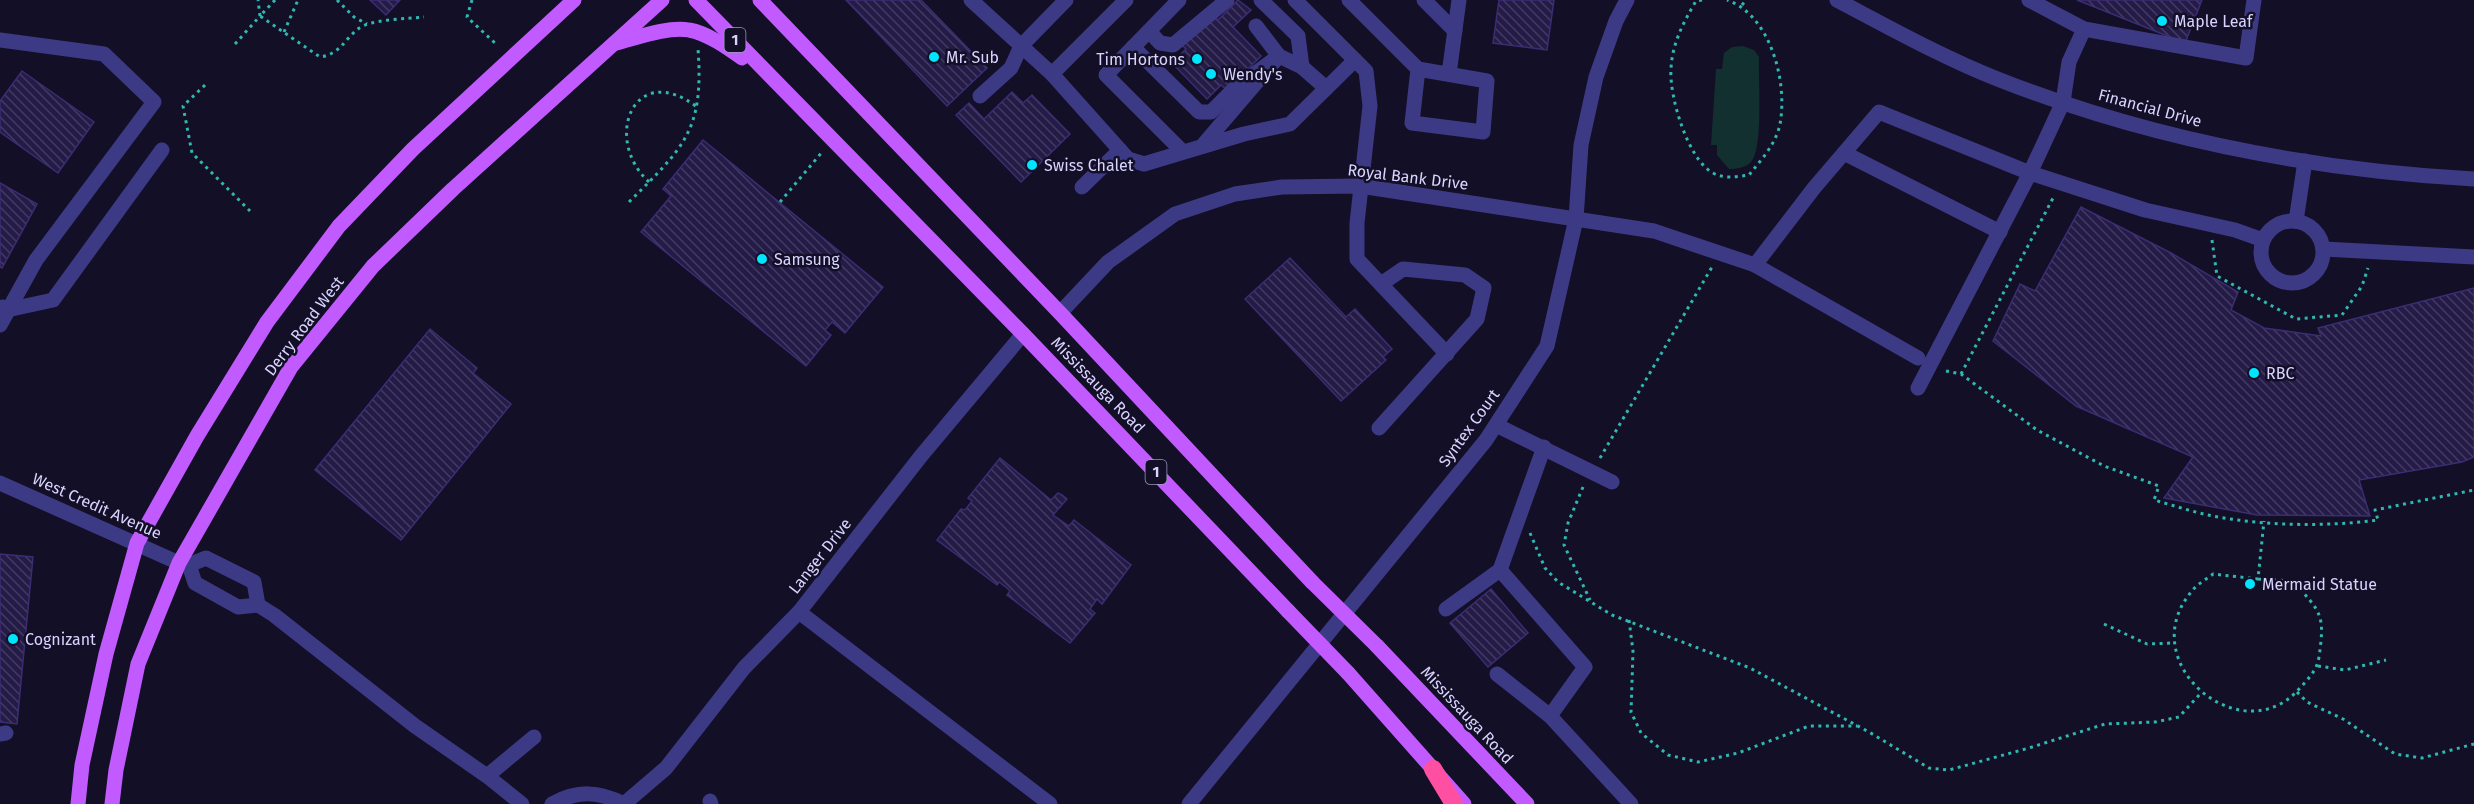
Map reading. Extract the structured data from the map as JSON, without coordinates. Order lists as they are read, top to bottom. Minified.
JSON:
{"streets":{"main road":["1","Derry Road West","Mississauga Road"],"street":["Financial Drive","Royal Bank Drive","Syntex Court","West Credit Avenue","Langer Drive"]},"crossings":[["Royal Bank Drive","Mississauga Road"],["Royal Bank Drive","Syntex Court"],["Derry Road West","West Credit Avenue"],["Mississauga Road","Langer Drive"]],"places":["Maple Leaf","Mr. Sub","Tim Hortons","Wendy's","Swiss Chalet","Samsung","RBC","Mermaid Statue","Cognizant"]}
